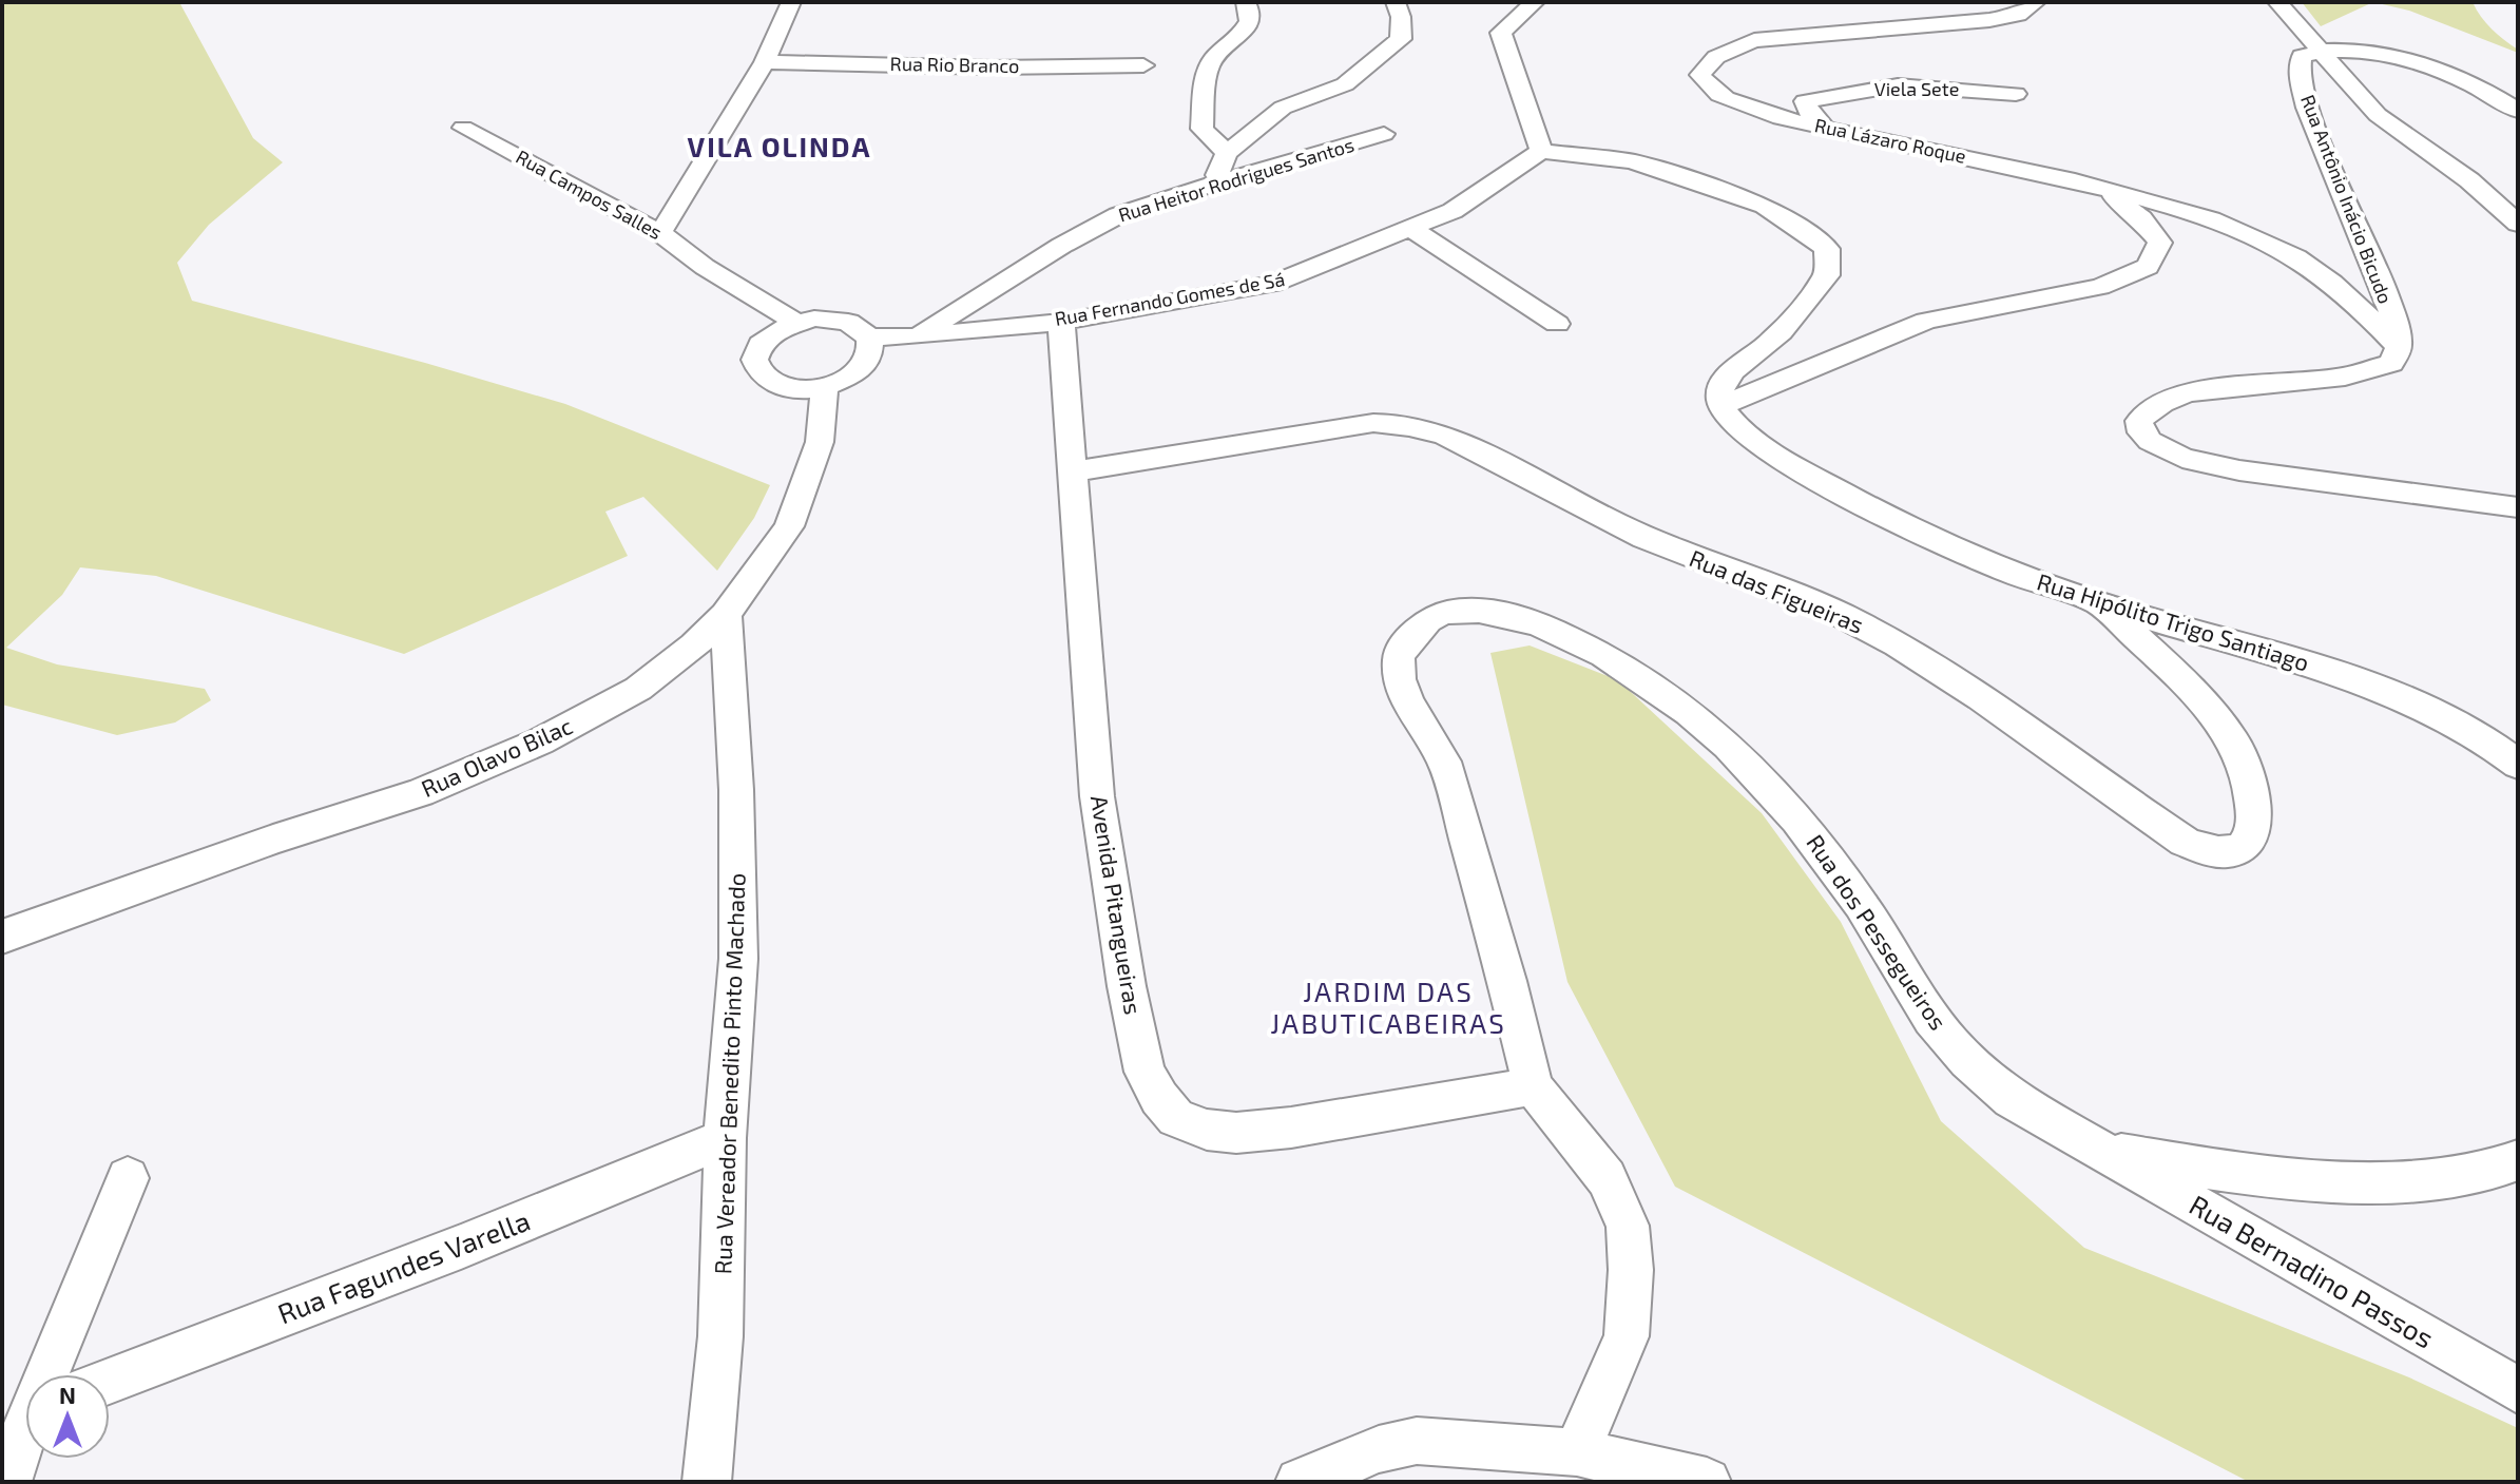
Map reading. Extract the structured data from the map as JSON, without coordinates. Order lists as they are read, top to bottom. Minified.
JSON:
{"streets":{"street":["Rua Rio Branco","Viela Sete","Rua Lázaro Roque","Rua Heitor Rodrigues Santos","Rua Campos Salles","Rua Antônio Inácio Bicudo","Rua Fernando Gomes de Sá","Rua das Figueiras","Rua Hipólito Trigo Santiago","Rua Olavo Bilac","Avenida Pitangueiras","Rua dos Pessegueiros","Rua Vereador Benedito Pinto Machado","Rua Fagundes Varella","Rua Bernadino Passos"]},"crossings":[["Viela Sete","Rua Lázaro Roque"],["Rua Lázaro Roque","Rua Antônio Inácio Bicudo"],["Rua Heitor Rodrigues Santos","Rua Fernando Gomes de Sá"],["Rua Campos Salles","Rua Fernando Gomes de Sá"],["Rua Campos Salles","Rua Olavo Bilac"],["Rua Fernando Gomes de Sá","Rua Olavo Bilac"],["Rua Fernando Gomes de Sá","Avenida Pitangueiras"],["Rua das Figueiras","Rua Hipólito Trigo Santiago"],["Rua das Figueiras","Avenida Pitangueiras"],["Rua Olavo Bilac","Rua Vereador Benedito Pinto Machado"],["Avenida Pitangueiras","Rua dos Pessegueiros"],["Rua dos Pessegueiros","Rua Bernadino Passos"],["Rua Vereador Benedito Pinto Machado","Rua Fagundes Varella"]],"districts":["VILA OLINDA","JARDIM DAS JABUTICABEIRAS"],"north":"top"}
